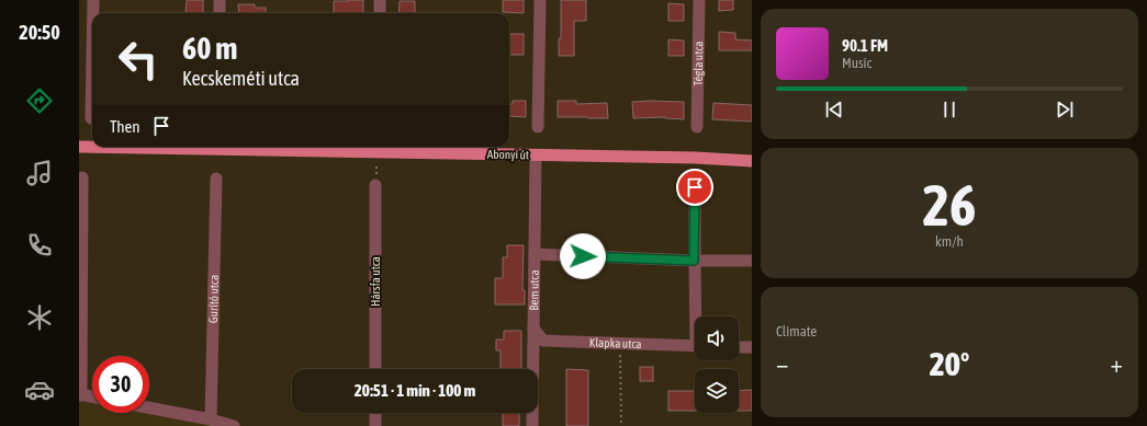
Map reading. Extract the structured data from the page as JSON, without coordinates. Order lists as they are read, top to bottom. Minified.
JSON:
{"streets":{"main road":["Abonyi út"],"street":["Tégla utca","Hársfa utca","Bem utca","Gurító utca","Klapka utca"]},"crossings":[["Abonyi út","Bem utca"],["Bem utca","Klapka utca"]],"page":{"tabs":"20:50","turn":["60 m","Kecskeméti utca"],"song":["90.1 FM","Music"],"then":"Then","tile":[["26","km/h"],"Climate"],"heat":["−","20°","+"],"limit":"30","trip":"20:51 · 1 min · 100 m"}}
